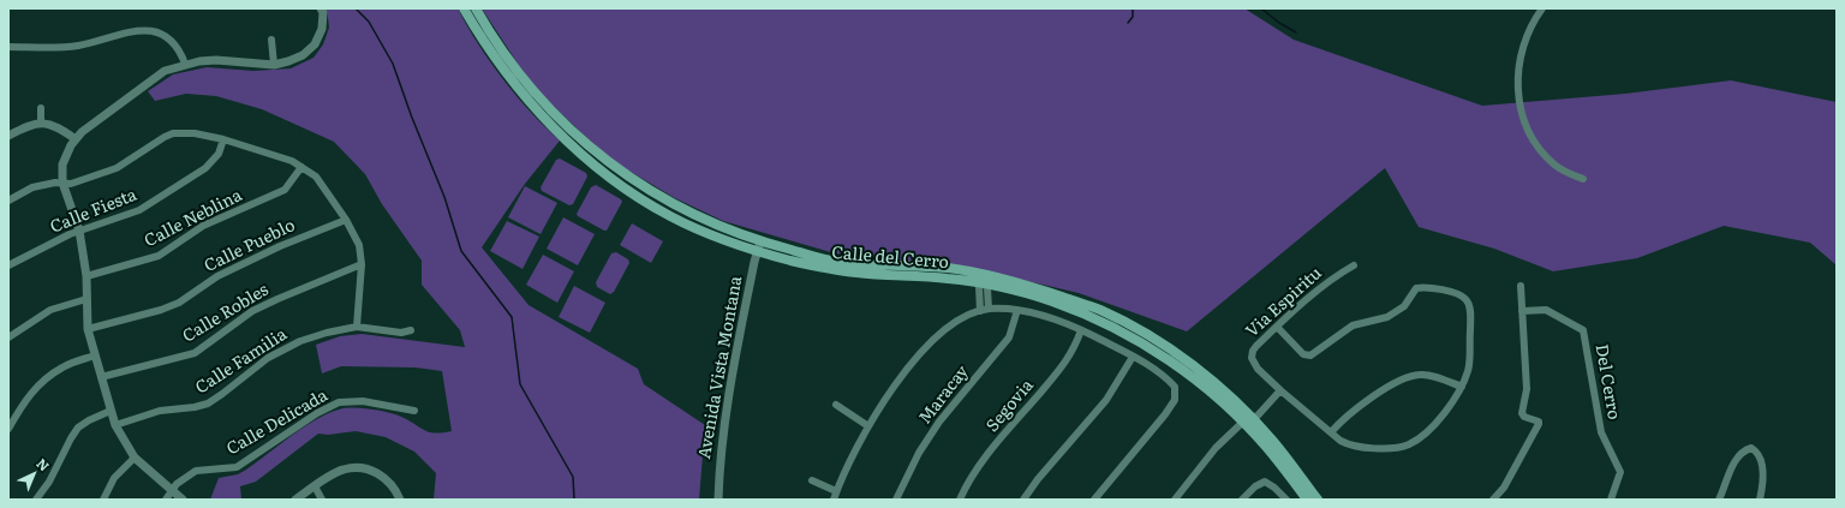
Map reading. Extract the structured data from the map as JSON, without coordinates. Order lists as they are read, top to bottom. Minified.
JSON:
{"streets":{"main road":["Calle del Cerro"],"street":["Calle Fiesta","Calle Neblina","Calle Pueblo","Via Espiritu","Calle Robles","Calle Familia","Avenida Vista Montana","Del Cerro","Maracay","Segovia","Calle Delicada"]},"crossings":[["Calle del Cerro","Avenida Vista Montana"]],"north":"top right"}
